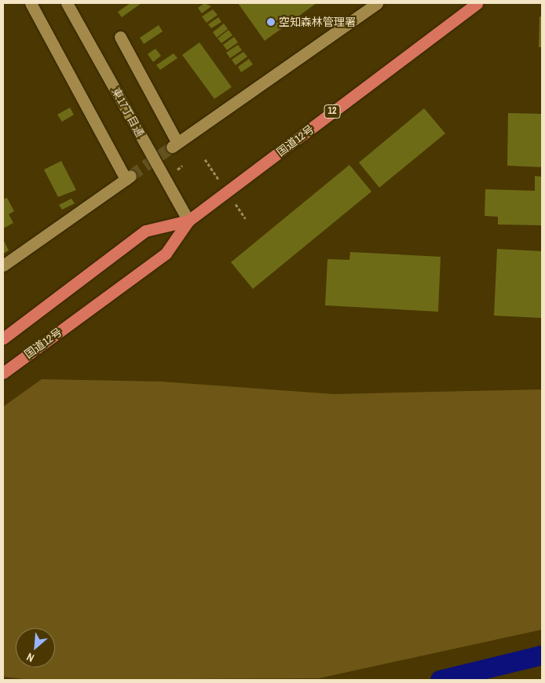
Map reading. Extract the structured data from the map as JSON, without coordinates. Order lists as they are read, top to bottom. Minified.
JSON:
{"streets":{"highway":["12","国道12号"],"street":["東17丁目通"]},"crossings":[["東17丁目通","国道12号"]],"places":["空知森林管理署"],"north":"bottom left"}
